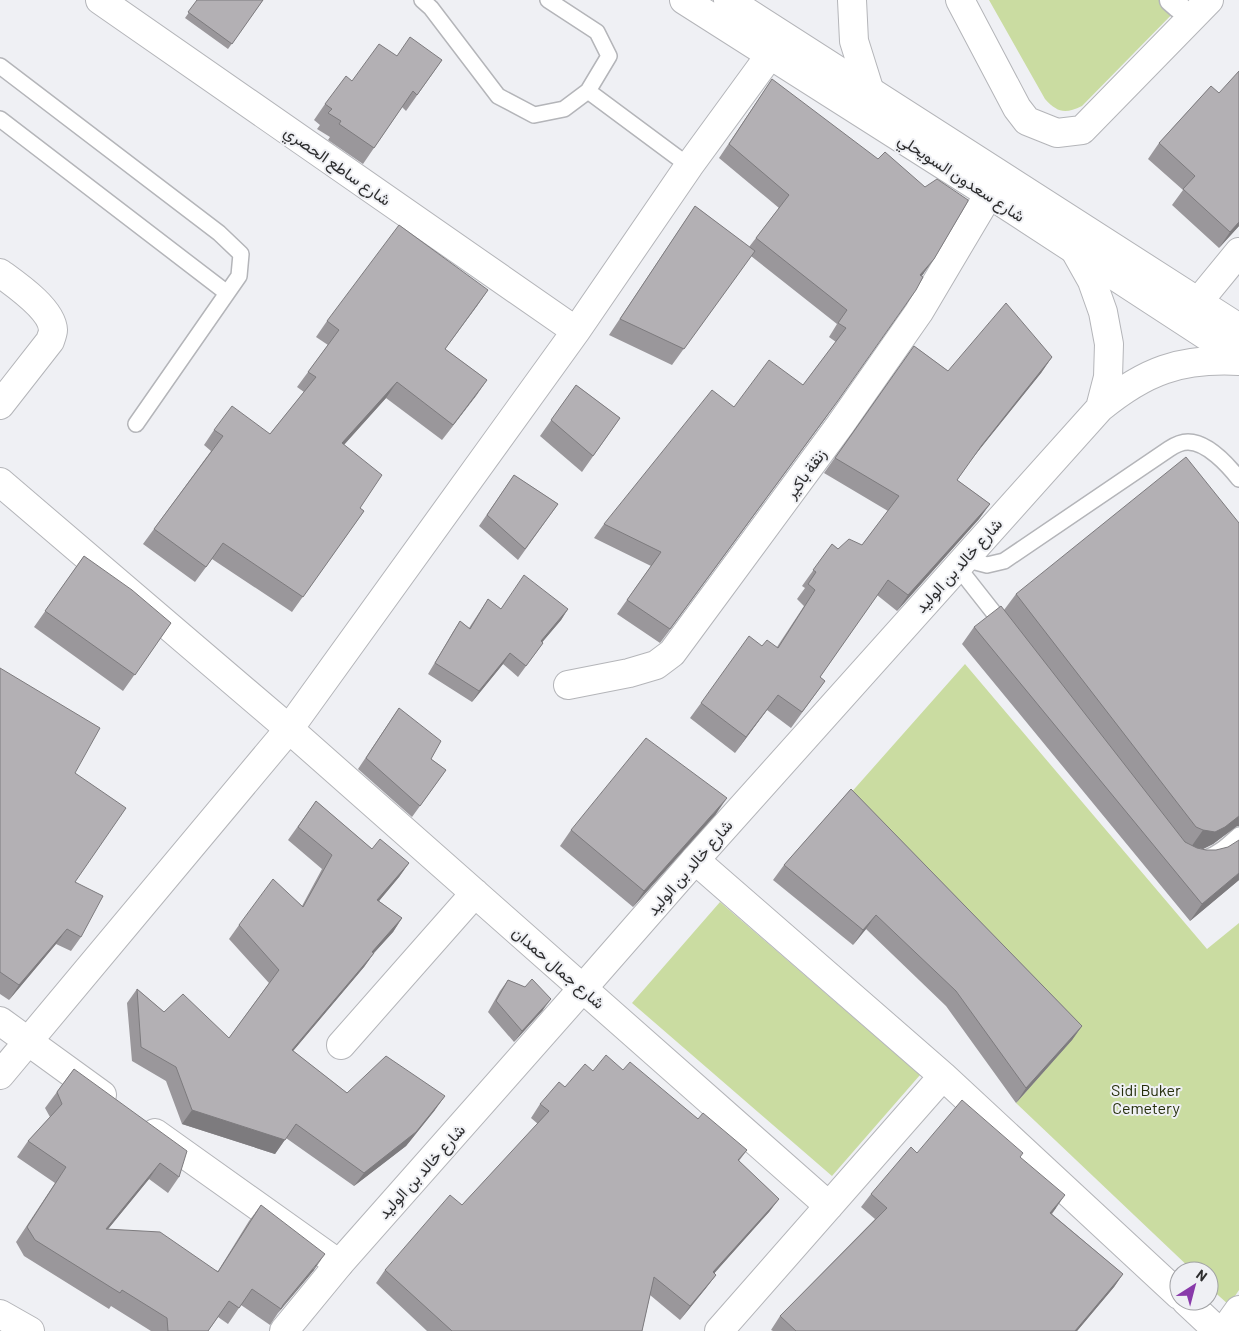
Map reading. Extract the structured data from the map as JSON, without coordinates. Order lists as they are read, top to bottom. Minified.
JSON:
{"streets":{"street":["شارع ساطع الحصري","شارع سعدون السويحلي","زنقة باكير","شارع خالد بن الوليد","شارع جمال حمدان"]},"crossings":[["شارع سعدون السويحلي","زنقة باكير"],["شارع سعدون السويحلي","شارع خالد بن الوليد"],["شارع خالد بن الوليد","شارع جمال حمدان"]],"parks":["Sidi Buker Cemetery"],"north":"top right"}
